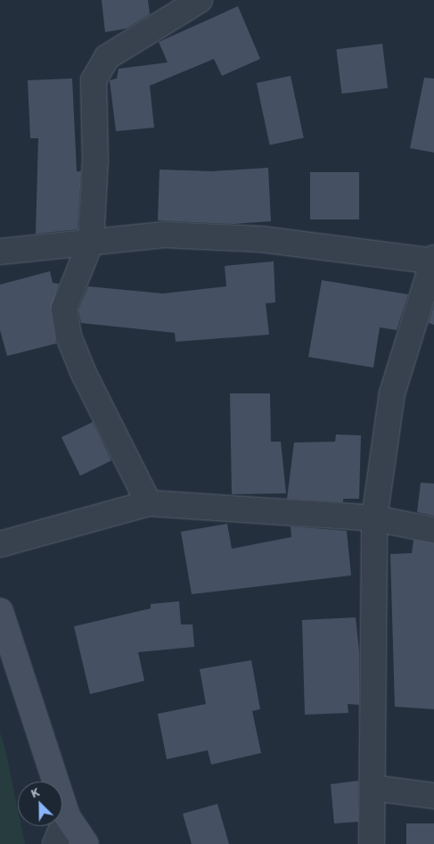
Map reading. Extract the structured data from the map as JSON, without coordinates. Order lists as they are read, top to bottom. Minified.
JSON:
{"north":"top left"}
